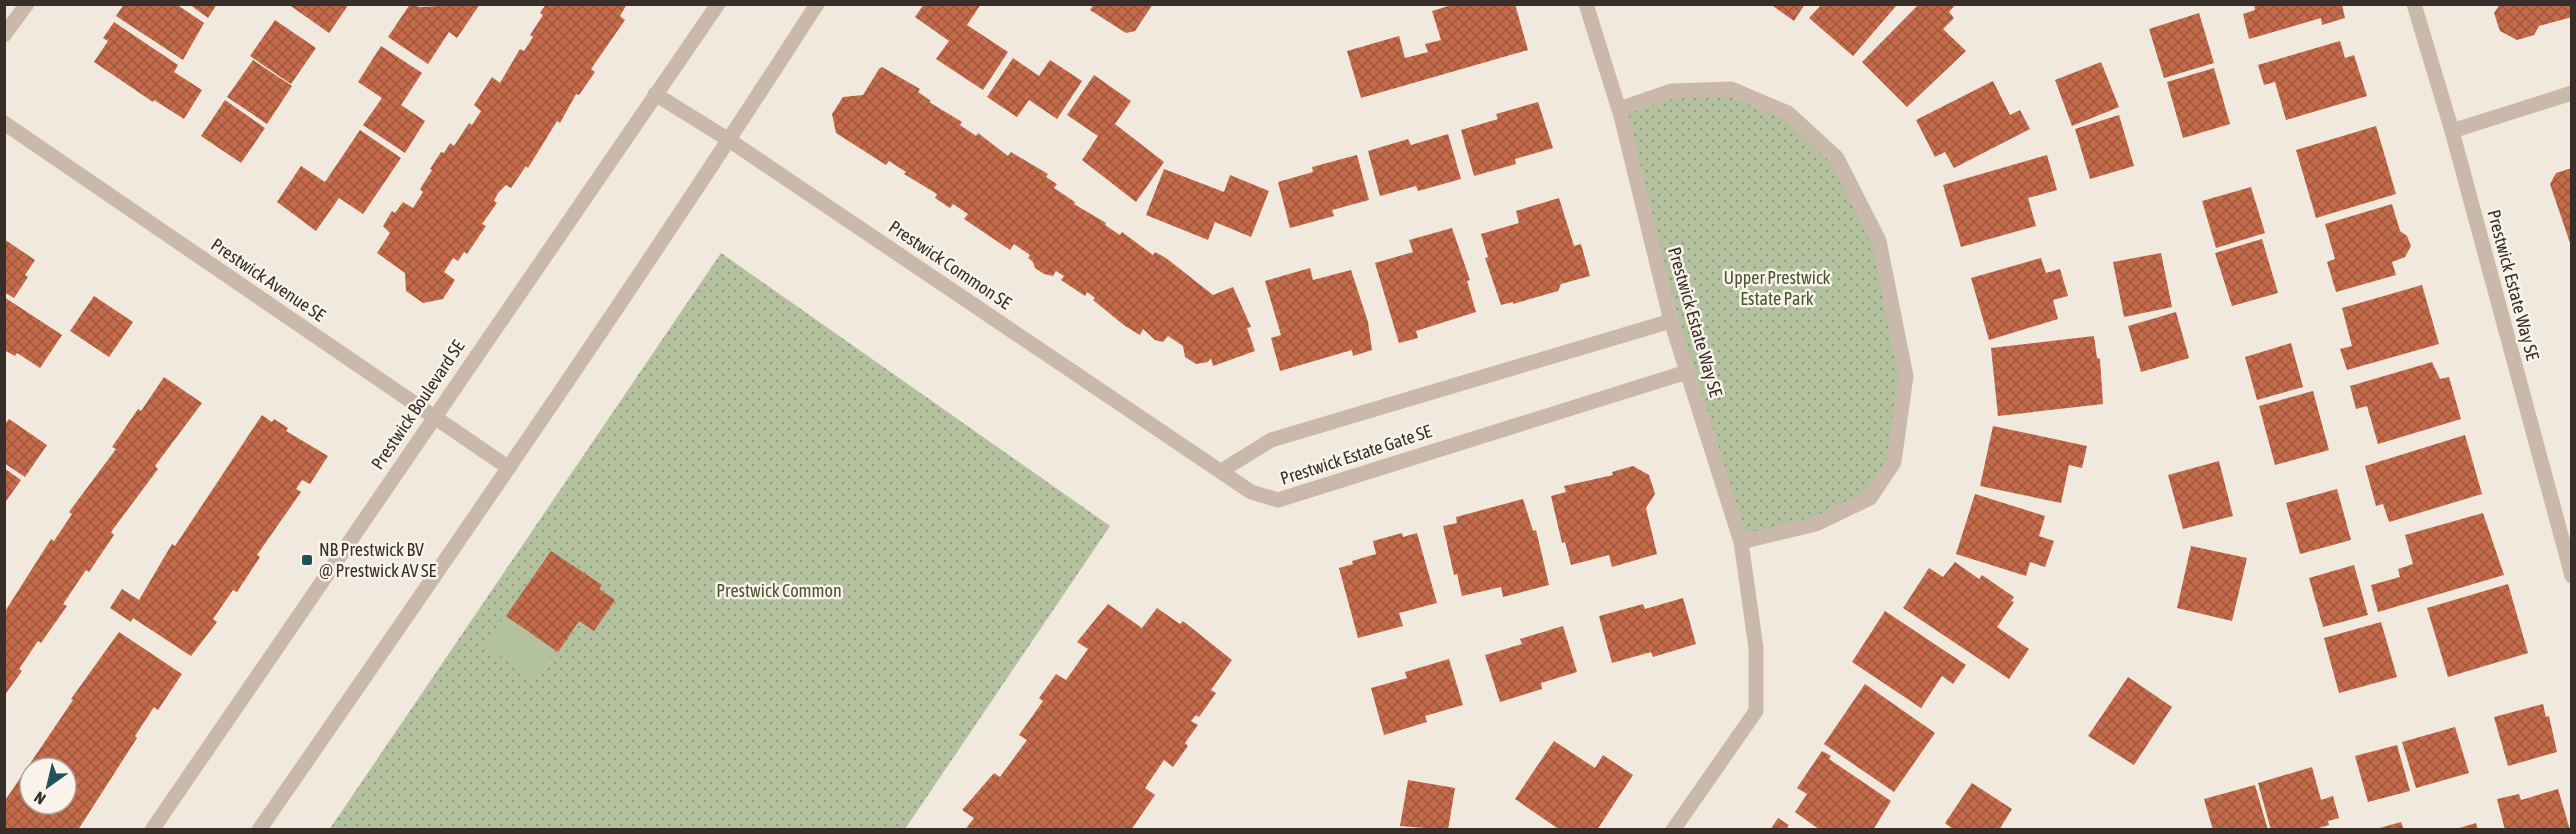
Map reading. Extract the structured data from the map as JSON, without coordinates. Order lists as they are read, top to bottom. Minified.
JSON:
{"streets":{"street":["Prestwick Common SE","Prestwick Avenue SE","Prestwick Estate Way SE","Prestwick Boulevard SE","Prestwick Estate Gate SE"]},"crossings":[["Prestwick Common SE","Prestwick Boulevard SE"],["Prestwick Common SE","Prestwick Estate Gate SE"],["Prestwick Avenue SE","Prestwick Boulevard SE"],["Prestwick Estate Way SE","Prestwick Estate Gate SE"]],"parks":["Upper Prestwick Estate Park","Prestwick Common"],"places":{"transit":["NB Prestwick BV @ Prestwick AV SE"]},"north":"bottom left"}
